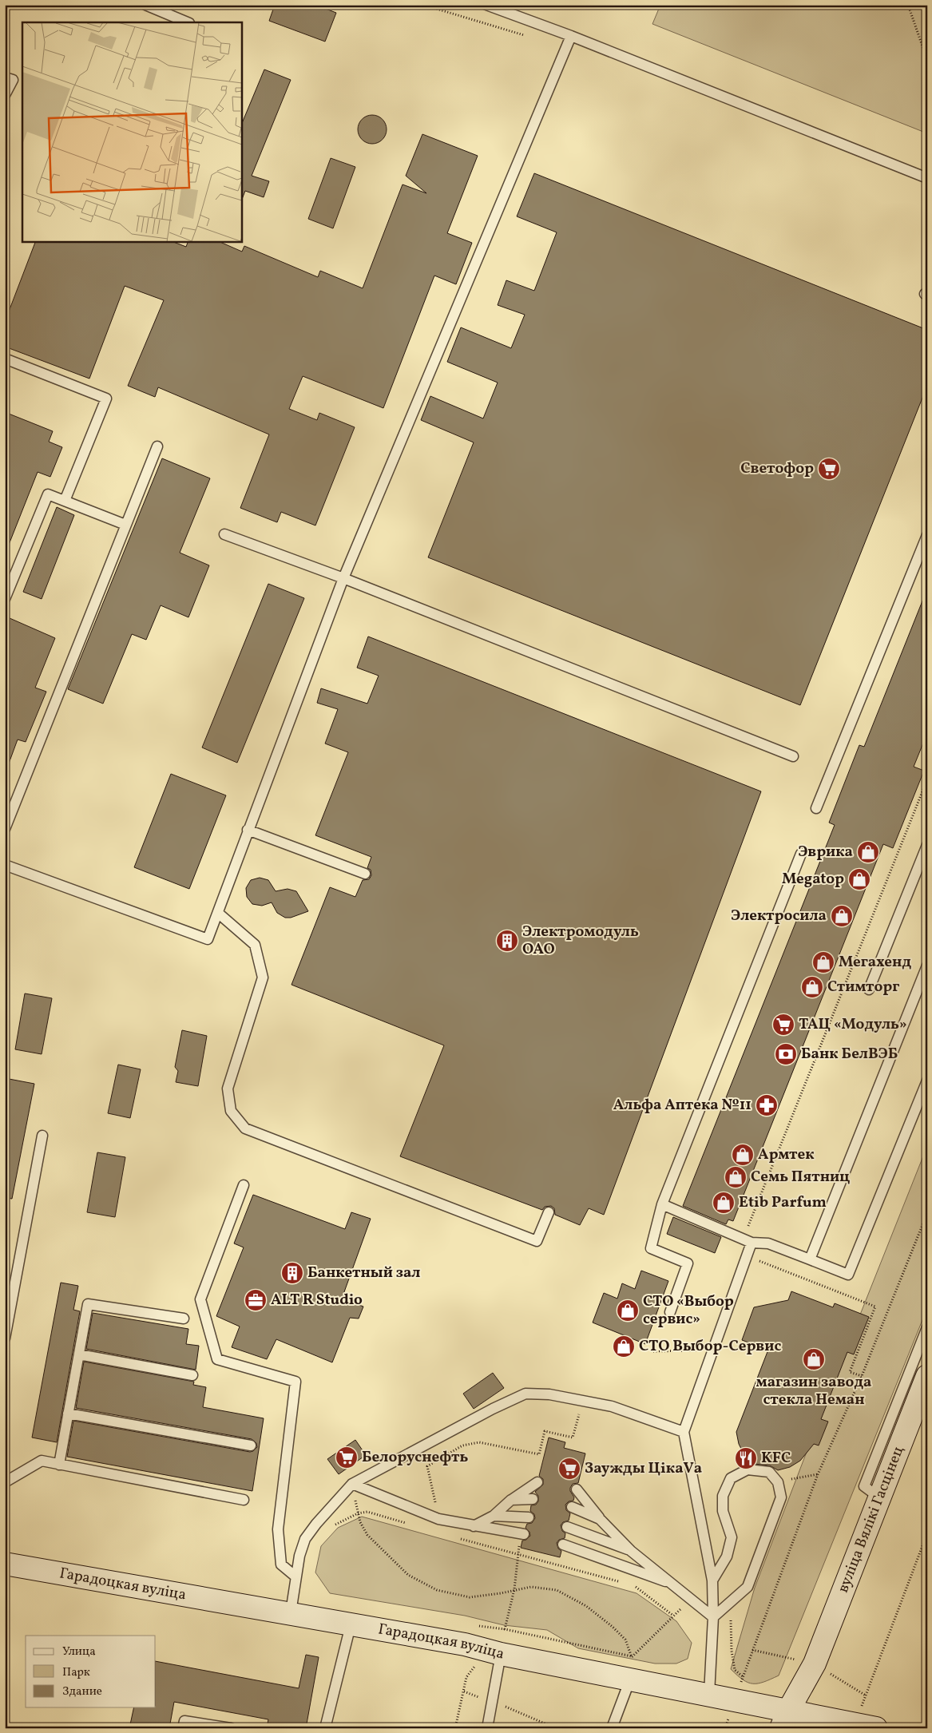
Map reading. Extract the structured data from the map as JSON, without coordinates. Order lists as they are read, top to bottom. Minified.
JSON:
{"streets":{"street":["вуліца Вялікі Гасцінец","Гарадоцкая вуліца"]},"crossings":[["вуліца Вялікі Гасцінец","Гарадоцкая вуліца"]],"places":{"supermarket":["Светофор","ТАЦ «Модуль»","Белоруснефть","Заужды ЦікаVа"],"shop":["Эврика","Megatop","Электросила","Мегахенд","Стимторг","Армтек","Семь Пятниц","Etib Parfum","СТО «Выбор сервис»","СТО Выбор-Сервис","магазин завода стекла Неман"],"building":["Электромодуль ОАО","Банкетный зал"],"bank":["Банк БелВЭБ"],"pharmacy":["Альфа Аптека №11"],"office":["ALT R Studio"],"restaurant":["KFC"]},"legend":["Улица","Парк","Здание"]}
